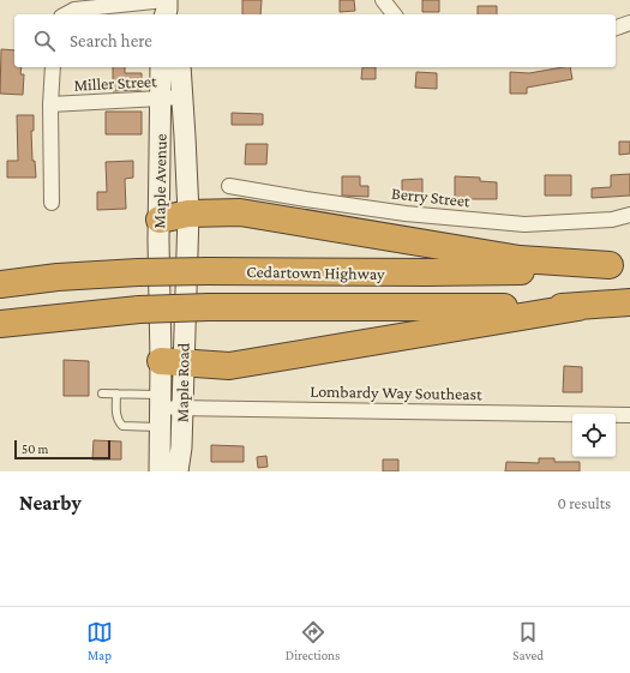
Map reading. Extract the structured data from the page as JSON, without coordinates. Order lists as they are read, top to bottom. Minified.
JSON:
{"streets":{"highway":["Cedartown Highway"],"main road":["Maple Avenue","Maple Road"],"street":["Miller Street","Berry Street","Lombardy Way Southeast"]},"crossings":[["Miller Street","Maple Avenue"],["Maple Avenue","Cedartown Highway"],["Maple Avenue","Maple Road"],["Cedartown Highway","Maple Road"],["Maple Road","Lombardy Way Southeast"]],"scale_bar":"50 m","page":{"search":"Search here","scale":"50 m","heading":["Nearby","0 results"],"nav":["Map","Directions","Saved"]}}
